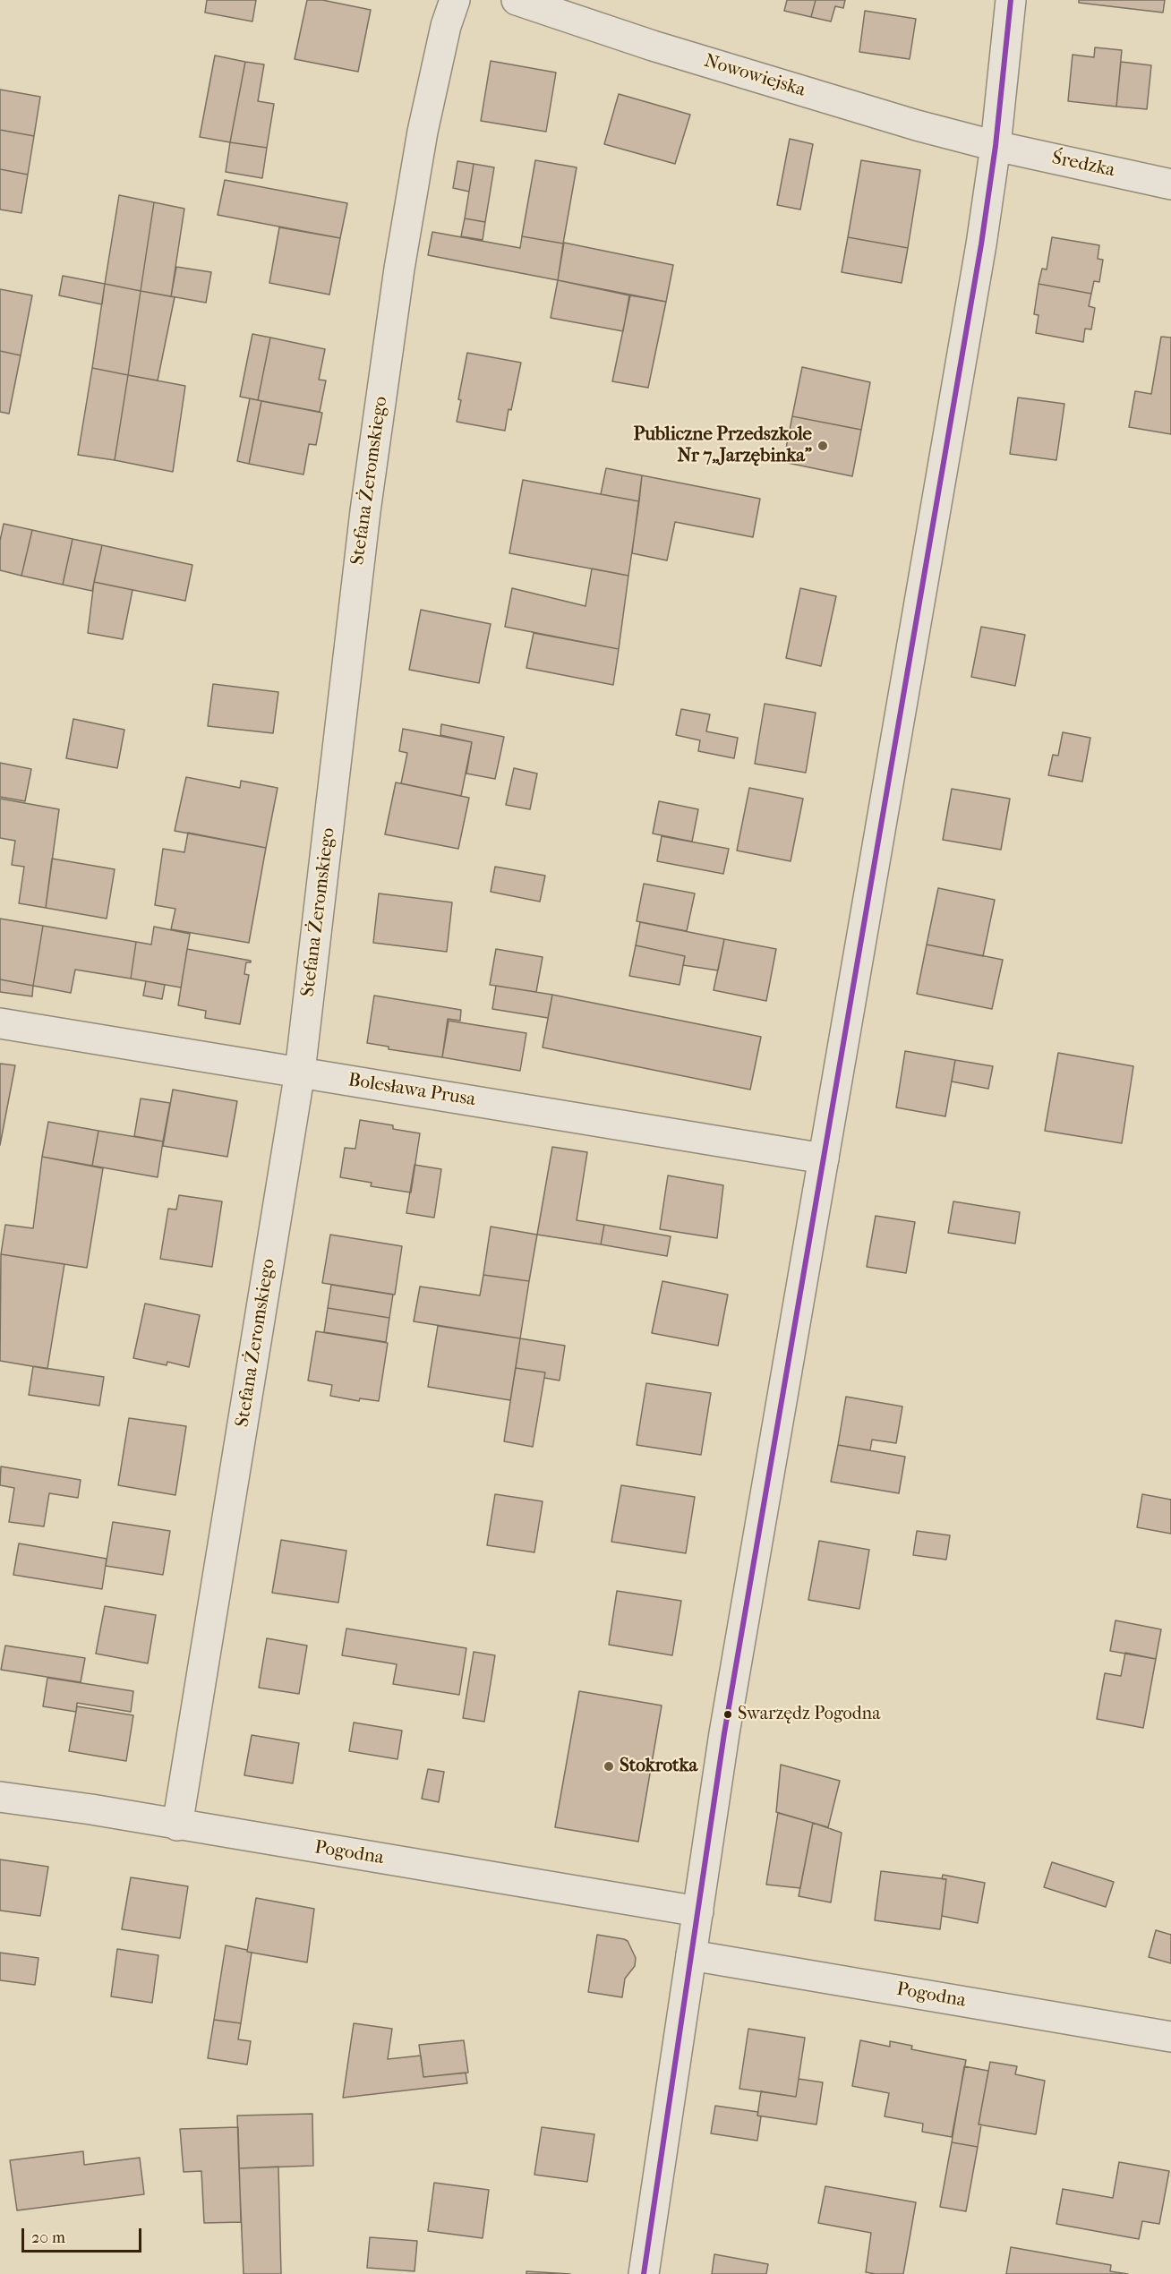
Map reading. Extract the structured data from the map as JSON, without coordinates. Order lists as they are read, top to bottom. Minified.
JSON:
{"streets":{"street":["Nowowiejska","Średzka","Stefana Żeromskiego","Bolesława Prusa","Pogodna"]},"crossings":[["Nowowiejska","Średzka"],["Stefana Żeromskiego","Bolesława Prusa"],["Stefana Żeromskiego","Pogodna"]],"places":["Publiczne Przedszkole Nr 7„Jarzębinka”","Swarzędz Pogodna","Stokrotka"],"scale_bar":"20 m"}
